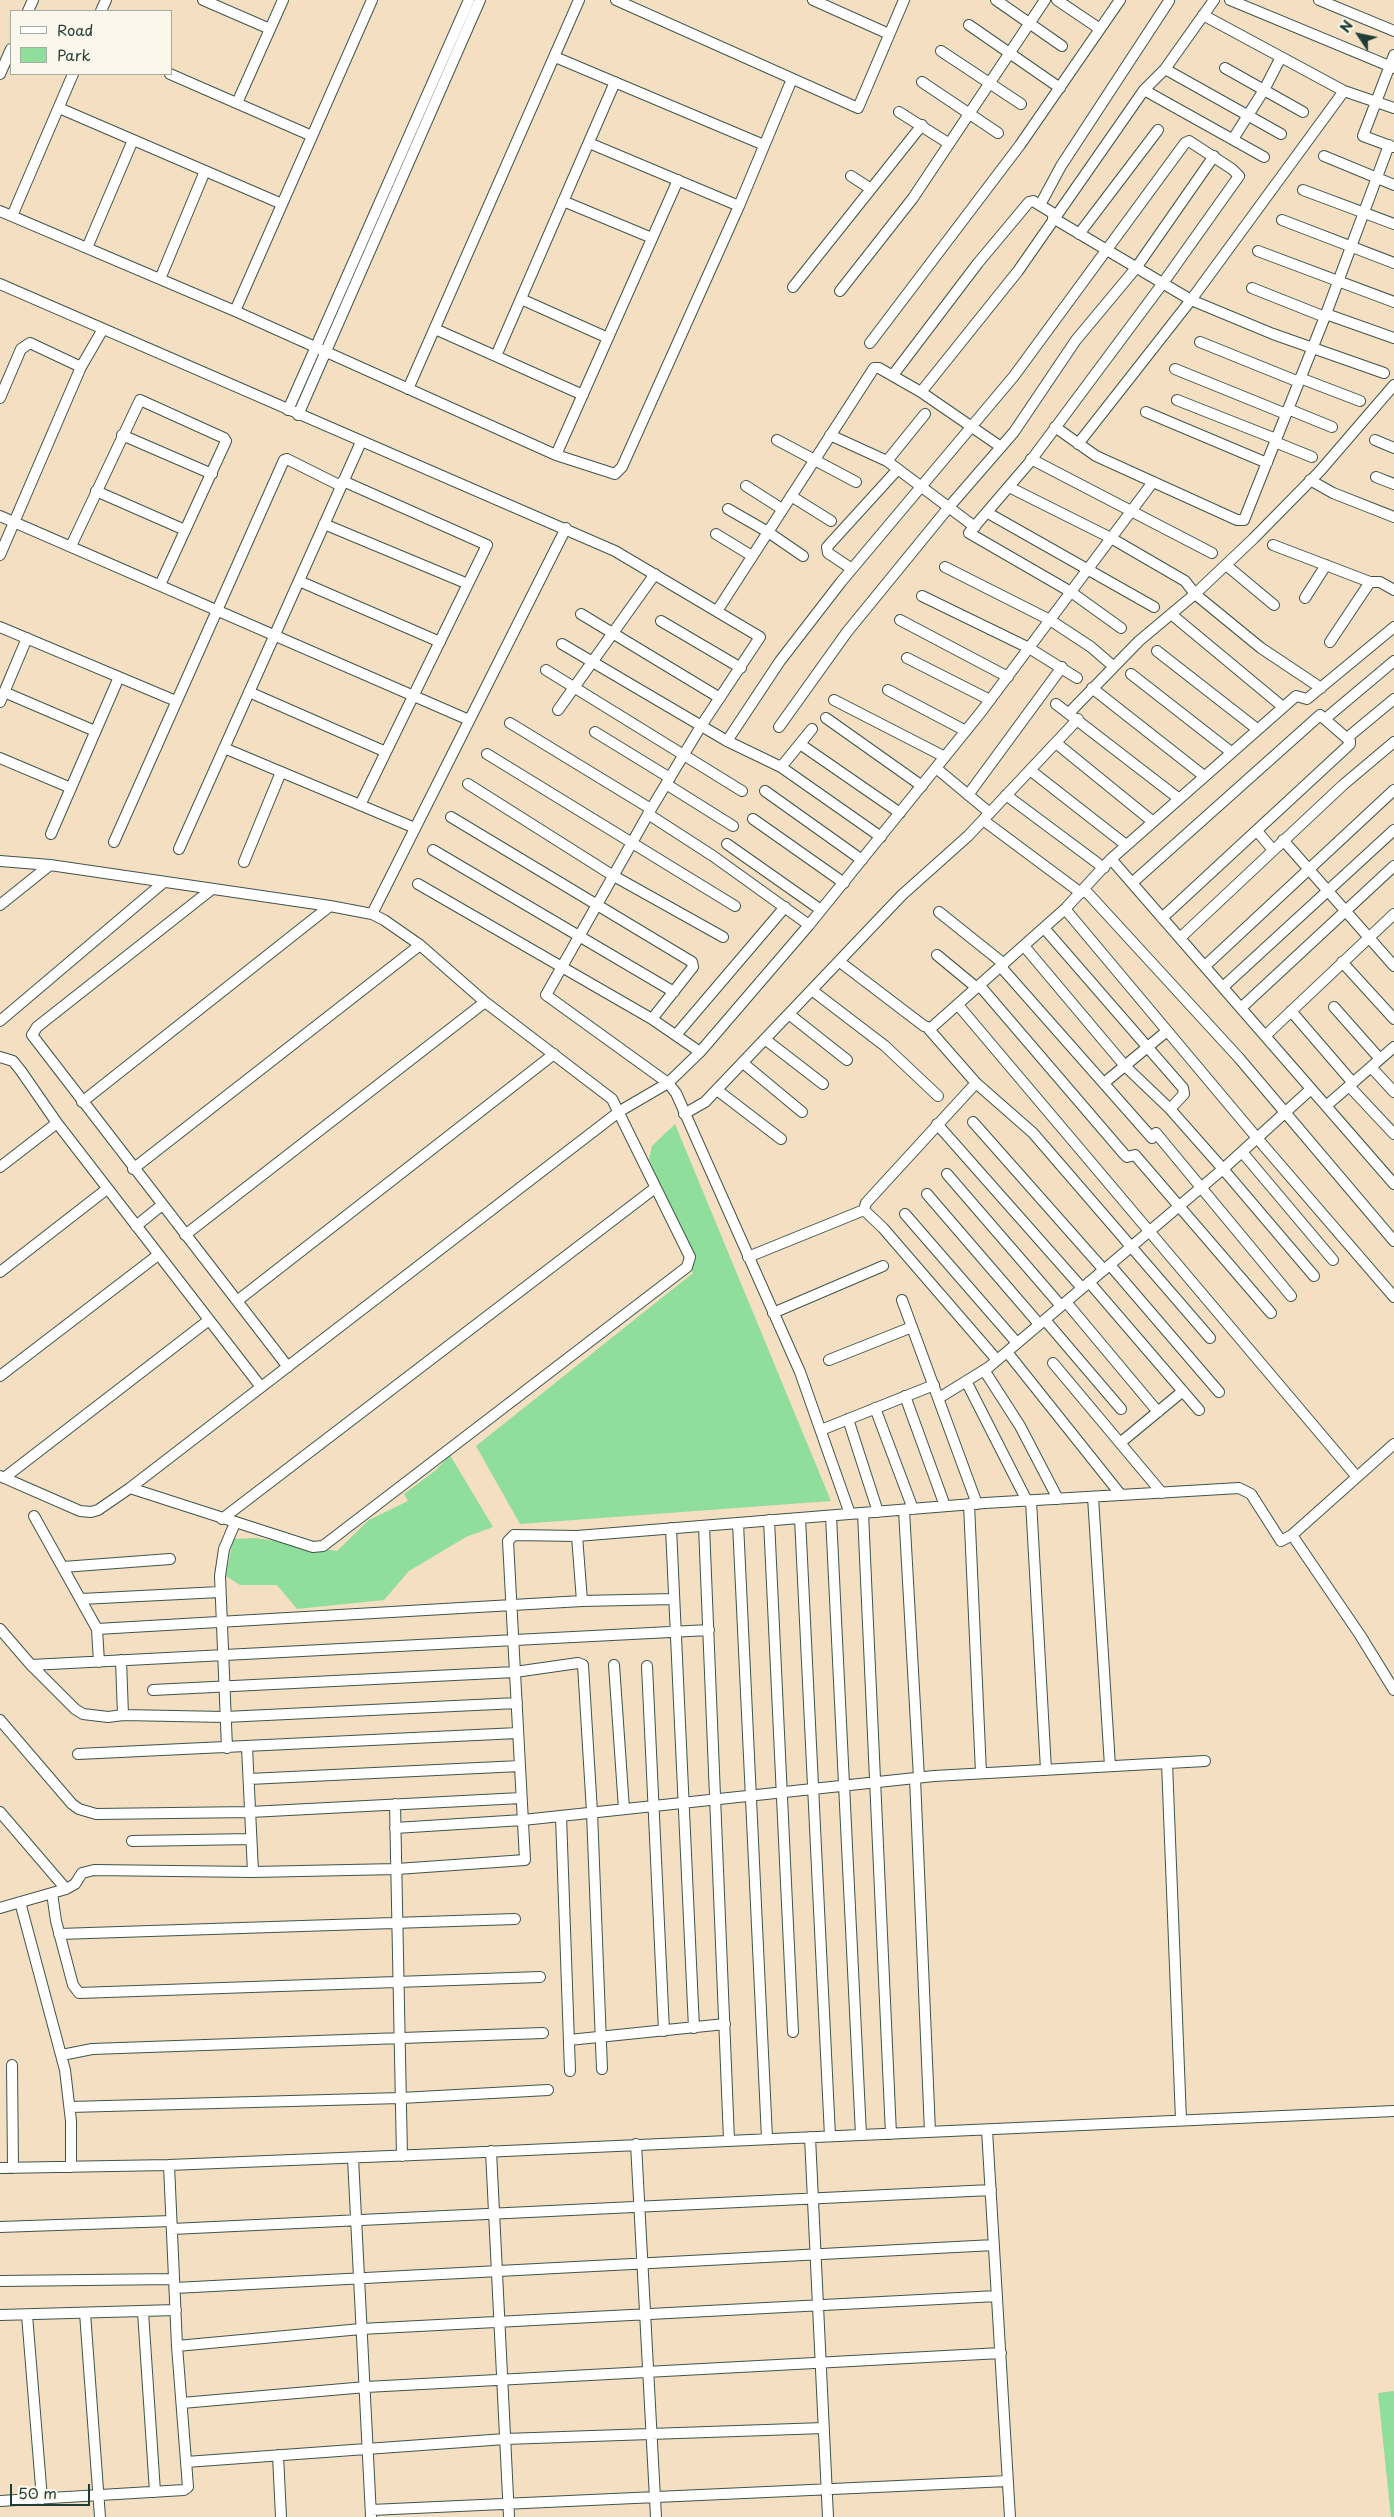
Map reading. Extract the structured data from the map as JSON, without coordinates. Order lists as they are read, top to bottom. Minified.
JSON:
{"legend":["Road","Park"],"scale_bar":"50 m","north":"top left"}
